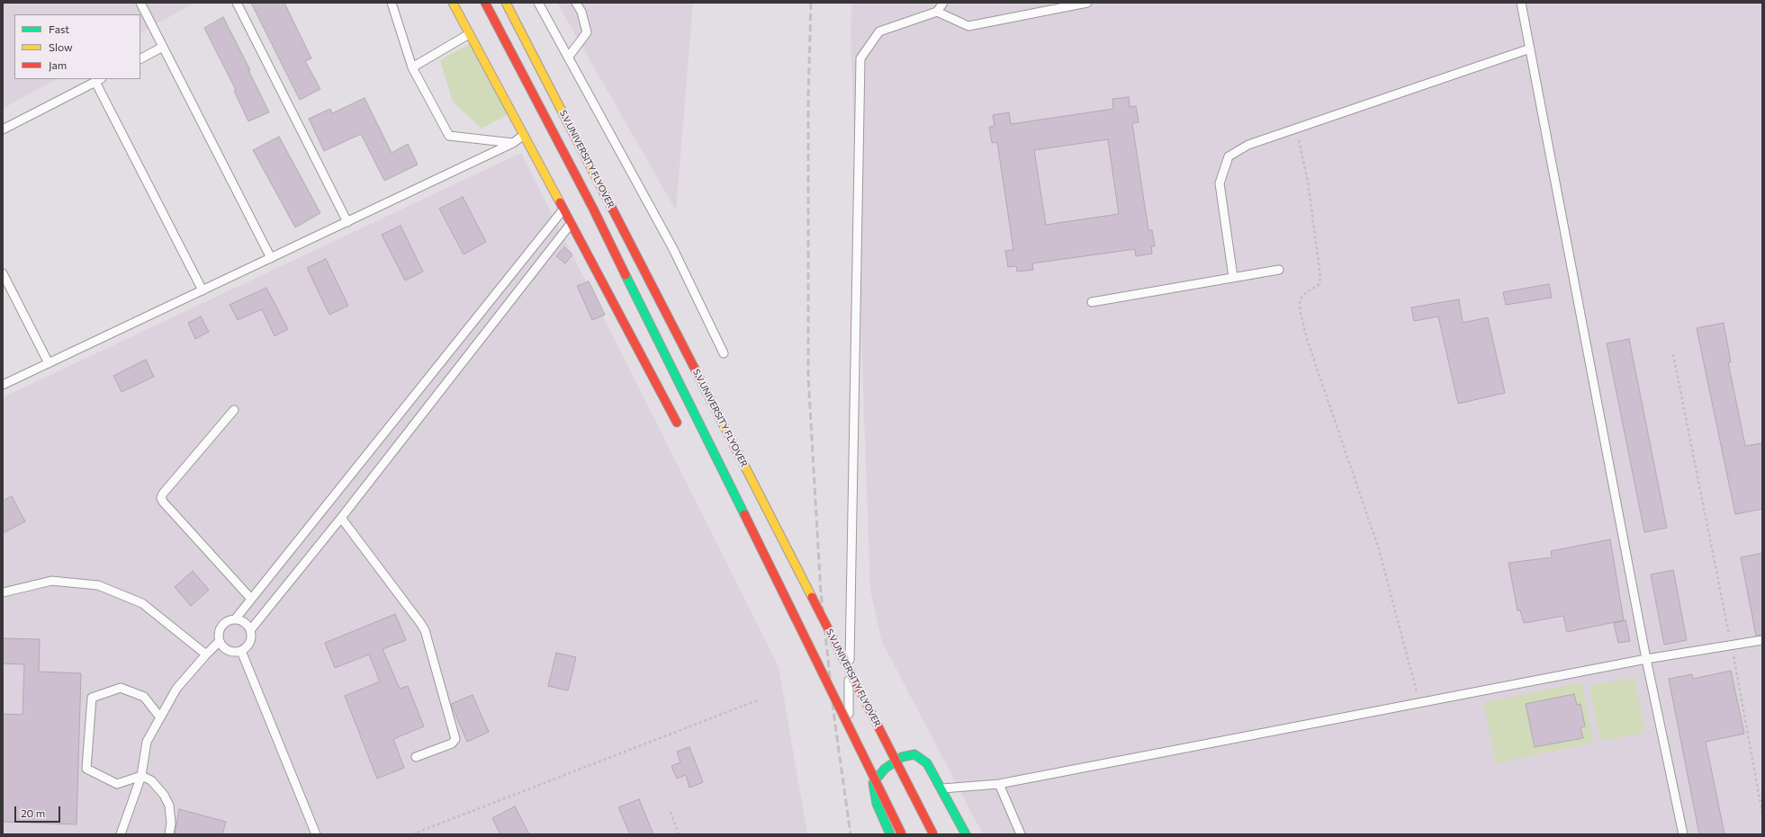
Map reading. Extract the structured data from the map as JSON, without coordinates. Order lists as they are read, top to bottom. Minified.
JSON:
{"streets":{"main road":["S.V.UNIVERSITY FLYOVER"]},"legend":["Fast","Slow","Jam"],"scale_bar":"20 m"}
